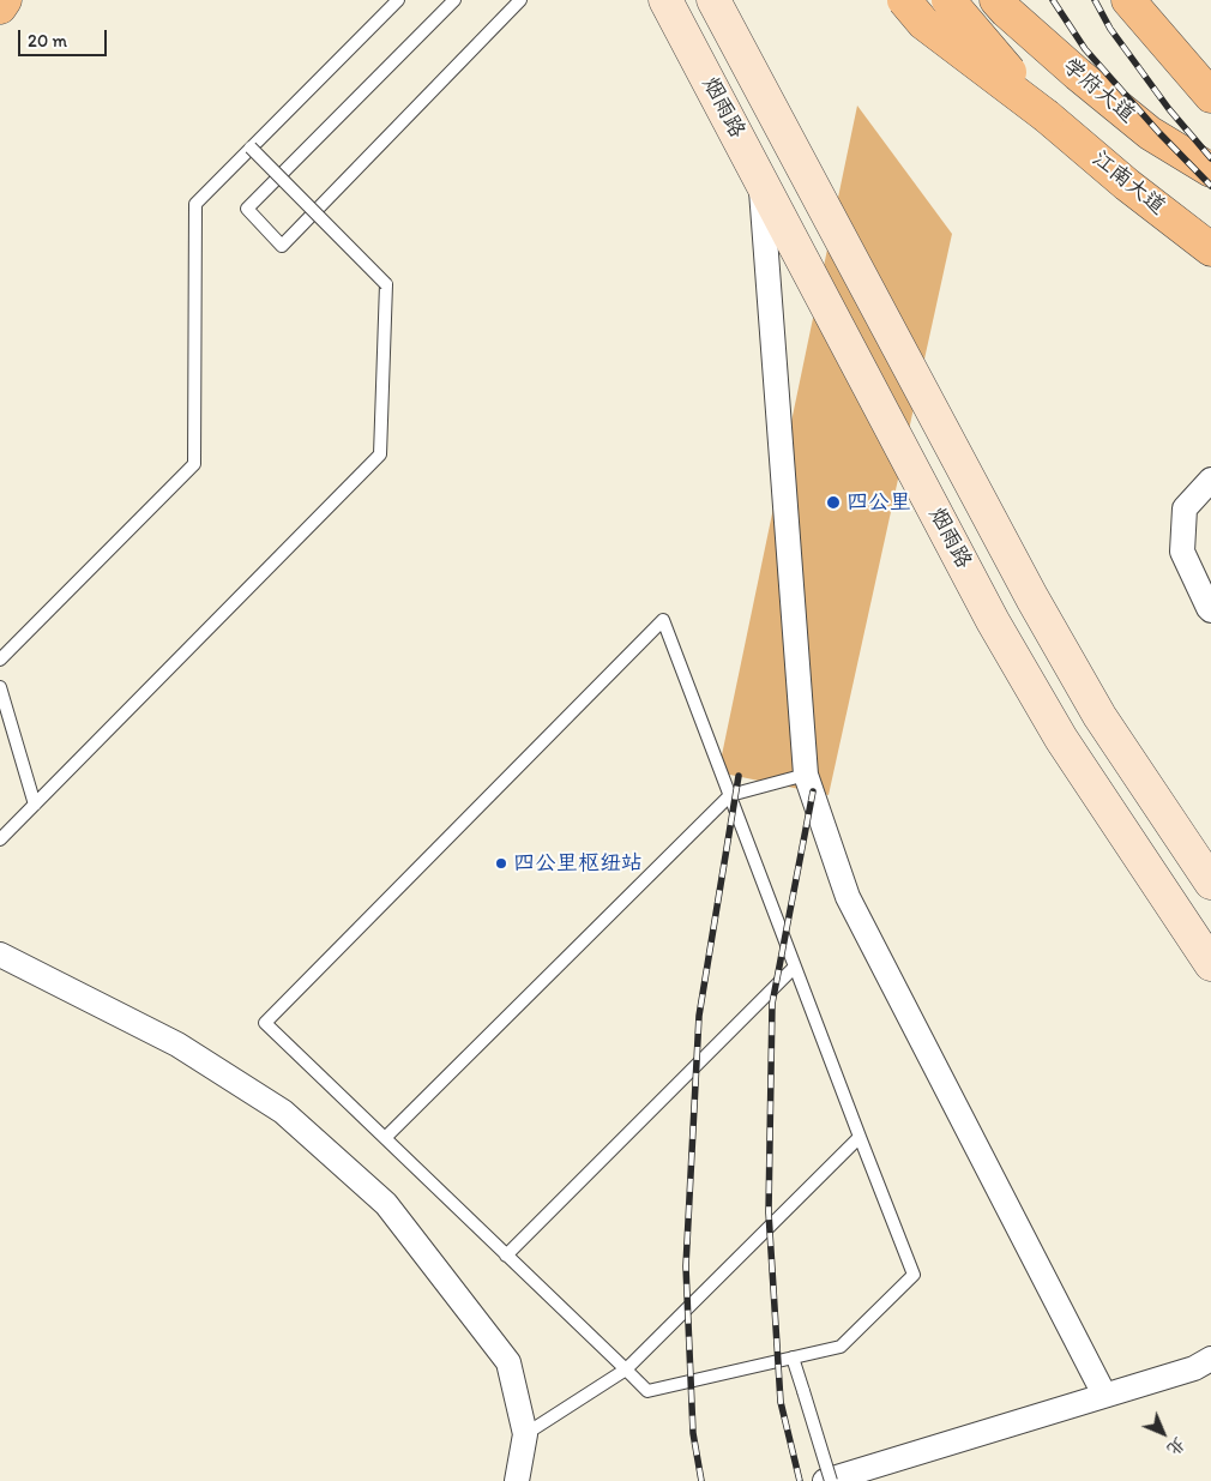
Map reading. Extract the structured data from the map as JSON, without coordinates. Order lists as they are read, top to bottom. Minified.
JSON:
{"streets":{"highway":["学府大道","江南大道"],"main road":["烟雨路"]},"places":["四公里","四公里枢纽站"],"scale_bar":"20 m","north":"bottom right"}
